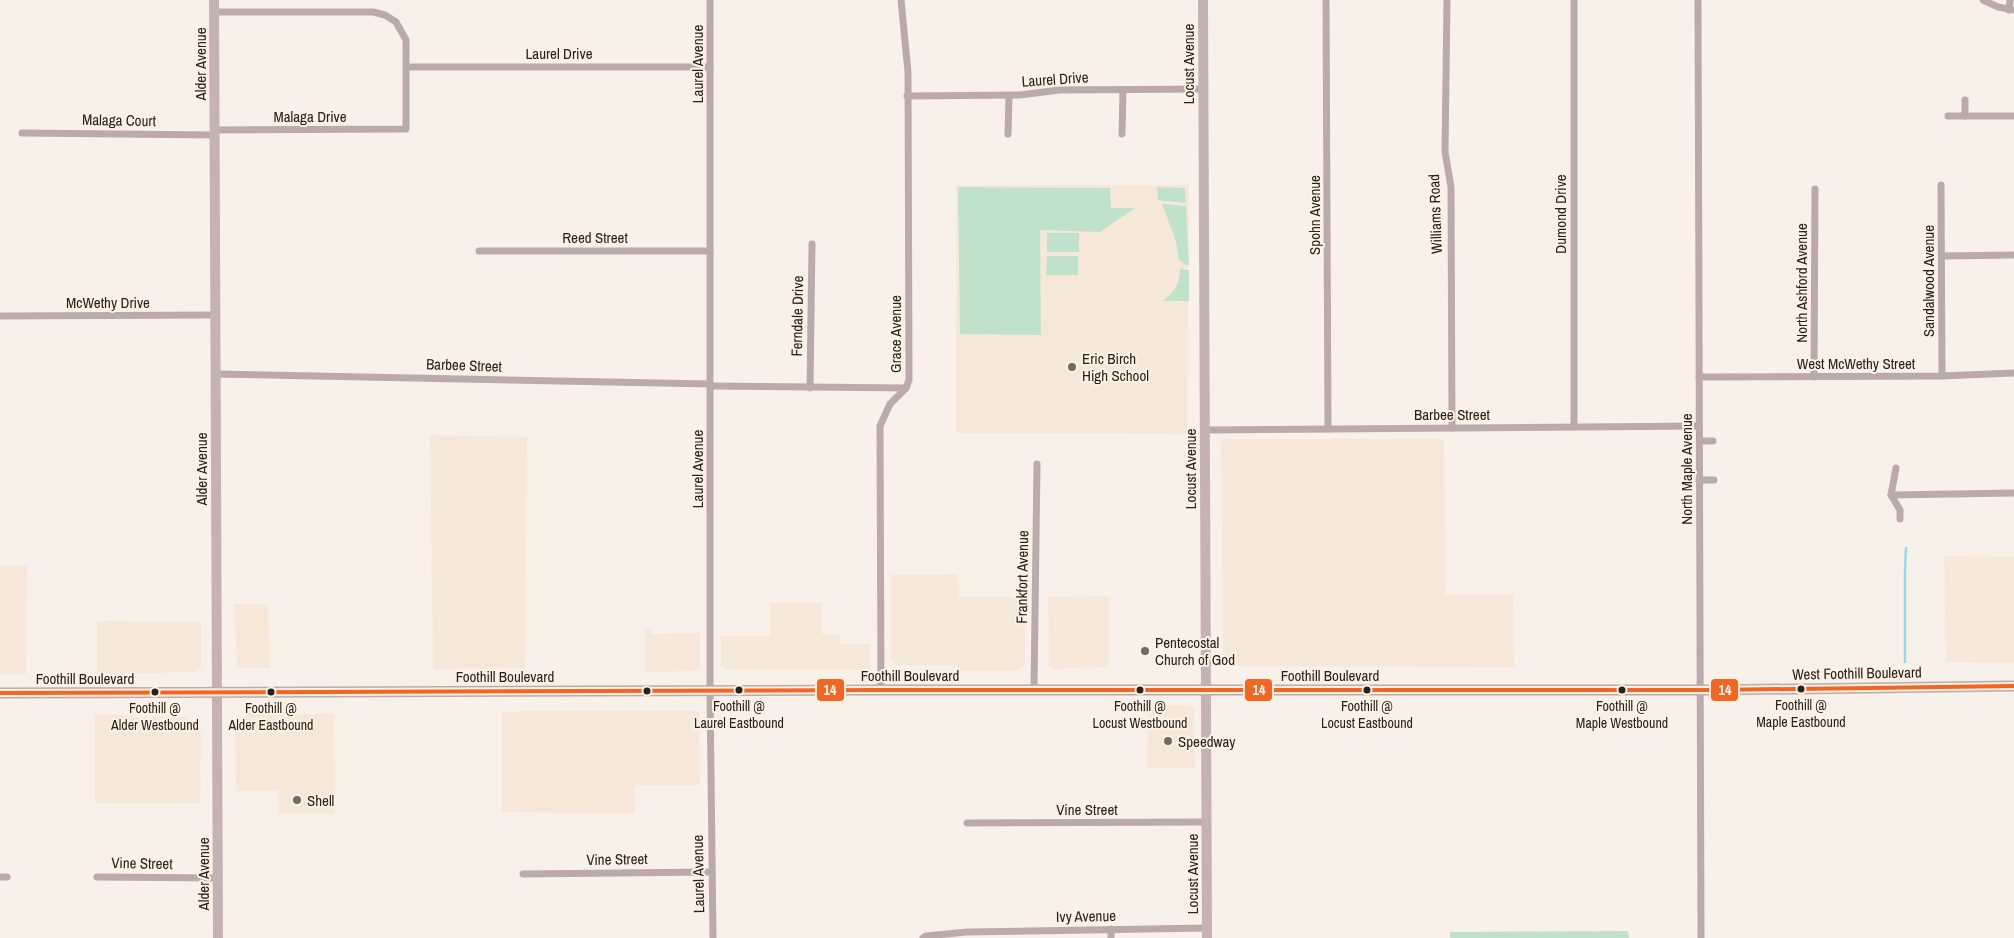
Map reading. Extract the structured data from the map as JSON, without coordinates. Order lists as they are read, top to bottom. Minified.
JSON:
{"streets":{"main road":["Alder Avenue","Locust Avenue","West Foothill Boulevard","Foothill Boulevard"],"street":["Laurel Drive","Laurel Avenue","Malaga Drive","Malaga Court","Williams Road","Dumond Drive","Spohn Avenue","Reed Street","Sandalwood Avenue","North Ashford Avenue","McWethy Drive","Ferndale Drive","Grace Avenue","West McWethy Street","Barbee Street","North Maple Avenue","Frankfort Avenue","Vine Street","Ivy Avenue"]},"crossings":[["Laurel Drive","Laurel Avenue"],["Laurel Drive","Locust Avenue"],["Laurel Drive","Malaga Drive"],["Laurel Drive","Grace Avenue"],["Alder Avenue","Malaga Drive"],["Alder Avenue","Malaga Court"],["Alder Avenue","McWethy Drive"],["Alder Avenue","Barbee Street"],["Alder Avenue","Foothill Boulevard"],["Alder Avenue","Vine Street"],["Laurel Avenue","Reed Street"],["Laurel Avenue","Barbee Street"],["Laurel Avenue","Foothill Boulevard"],["Laurel Avenue","Vine Street"],["Locust Avenue","Barbee Street"],["Locust Avenue","Foothill Boulevard"],["Locust Avenue","Vine Street"],["Locust Avenue","Ivy Avenue"],["Malaga Drive","Malaga Court"],["Williams Road","Barbee Street"],["Dumond Drive","Barbee Street"],["Spohn Avenue","Barbee Street"],["Sandalwood Avenue","West McWethy Street"],["North Ashford Avenue","West McWethy Street"],["Ferndale Drive","Barbee Street"],["Grace Avenue","Barbee Street"],["Grace Avenue","Foothill Boulevard"],["West McWethy Street","North Maple Avenue"],["Barbee Street","North Maple Avenue"],["North Maple Avenue","West Foothill Boulevard"],["North Maple Avenue","Foothill Boulevard"],["Frankfort Avenue","Foothill Boulevard"],["West Foothill Boulevard","Foothill Boulevard"]],"places":["Eric Birch High School","Pentecostal Church of God","Foothill @ Maple Eastbound","Foothill @ Laurel Eastbound","Foothill @ Locust Westbound","Foothill @ Locust Eastbound","Foothill @ Maple Westbound","Foothill @ Alder Westbound","Foothill @ Alder Eastbound","Speedway","Shell"],"lines":["transit line 14"]}
